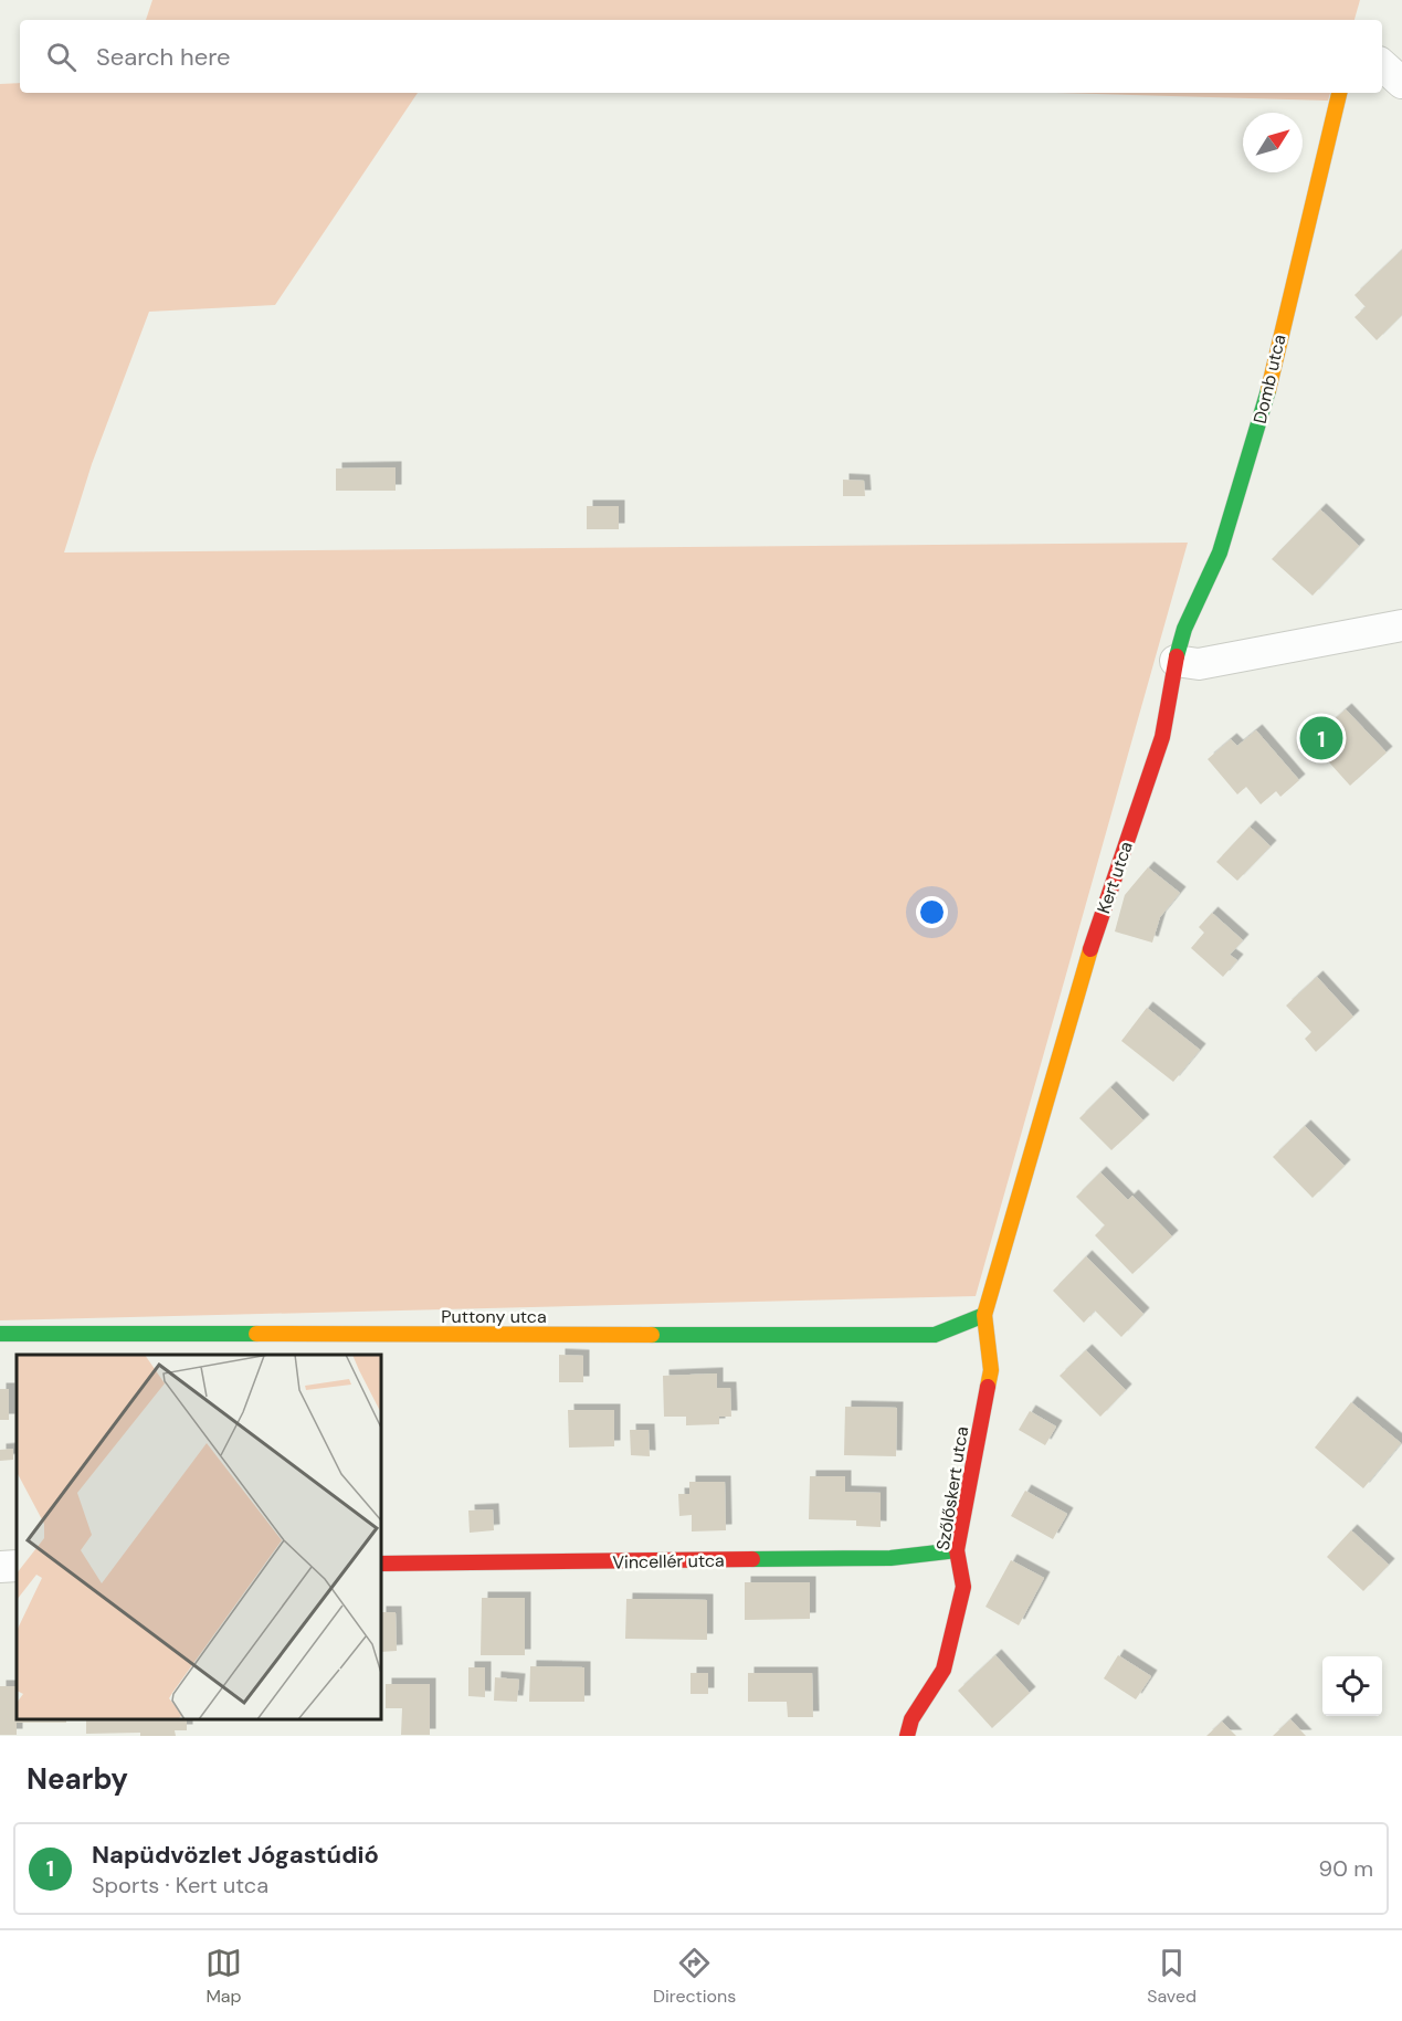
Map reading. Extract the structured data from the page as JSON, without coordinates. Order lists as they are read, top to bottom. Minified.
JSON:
{"streets":{"street":["Domb utca","Kert utca","Puttony utca","Szőlőskert utca","Vincellér utca"]},"crossings":[["Domb utca","Kert utca"],["Kert utca","Puttony utca"],["Kert utca","Szőlőskert utca"],["Puttony utca","Szőlőskert utca"],["Szőlőskert utca","Vincellér utca"]],"north":"top right","page":{"search":"Search here","pins":"1","heading":"Nearby","list":[{"mark":"1","name":"Napüdvözlet Jógastúdió","note":"Sports · Kert utca","value":"90 m"}],"nav":["Map","Directions","Saved"]}}
